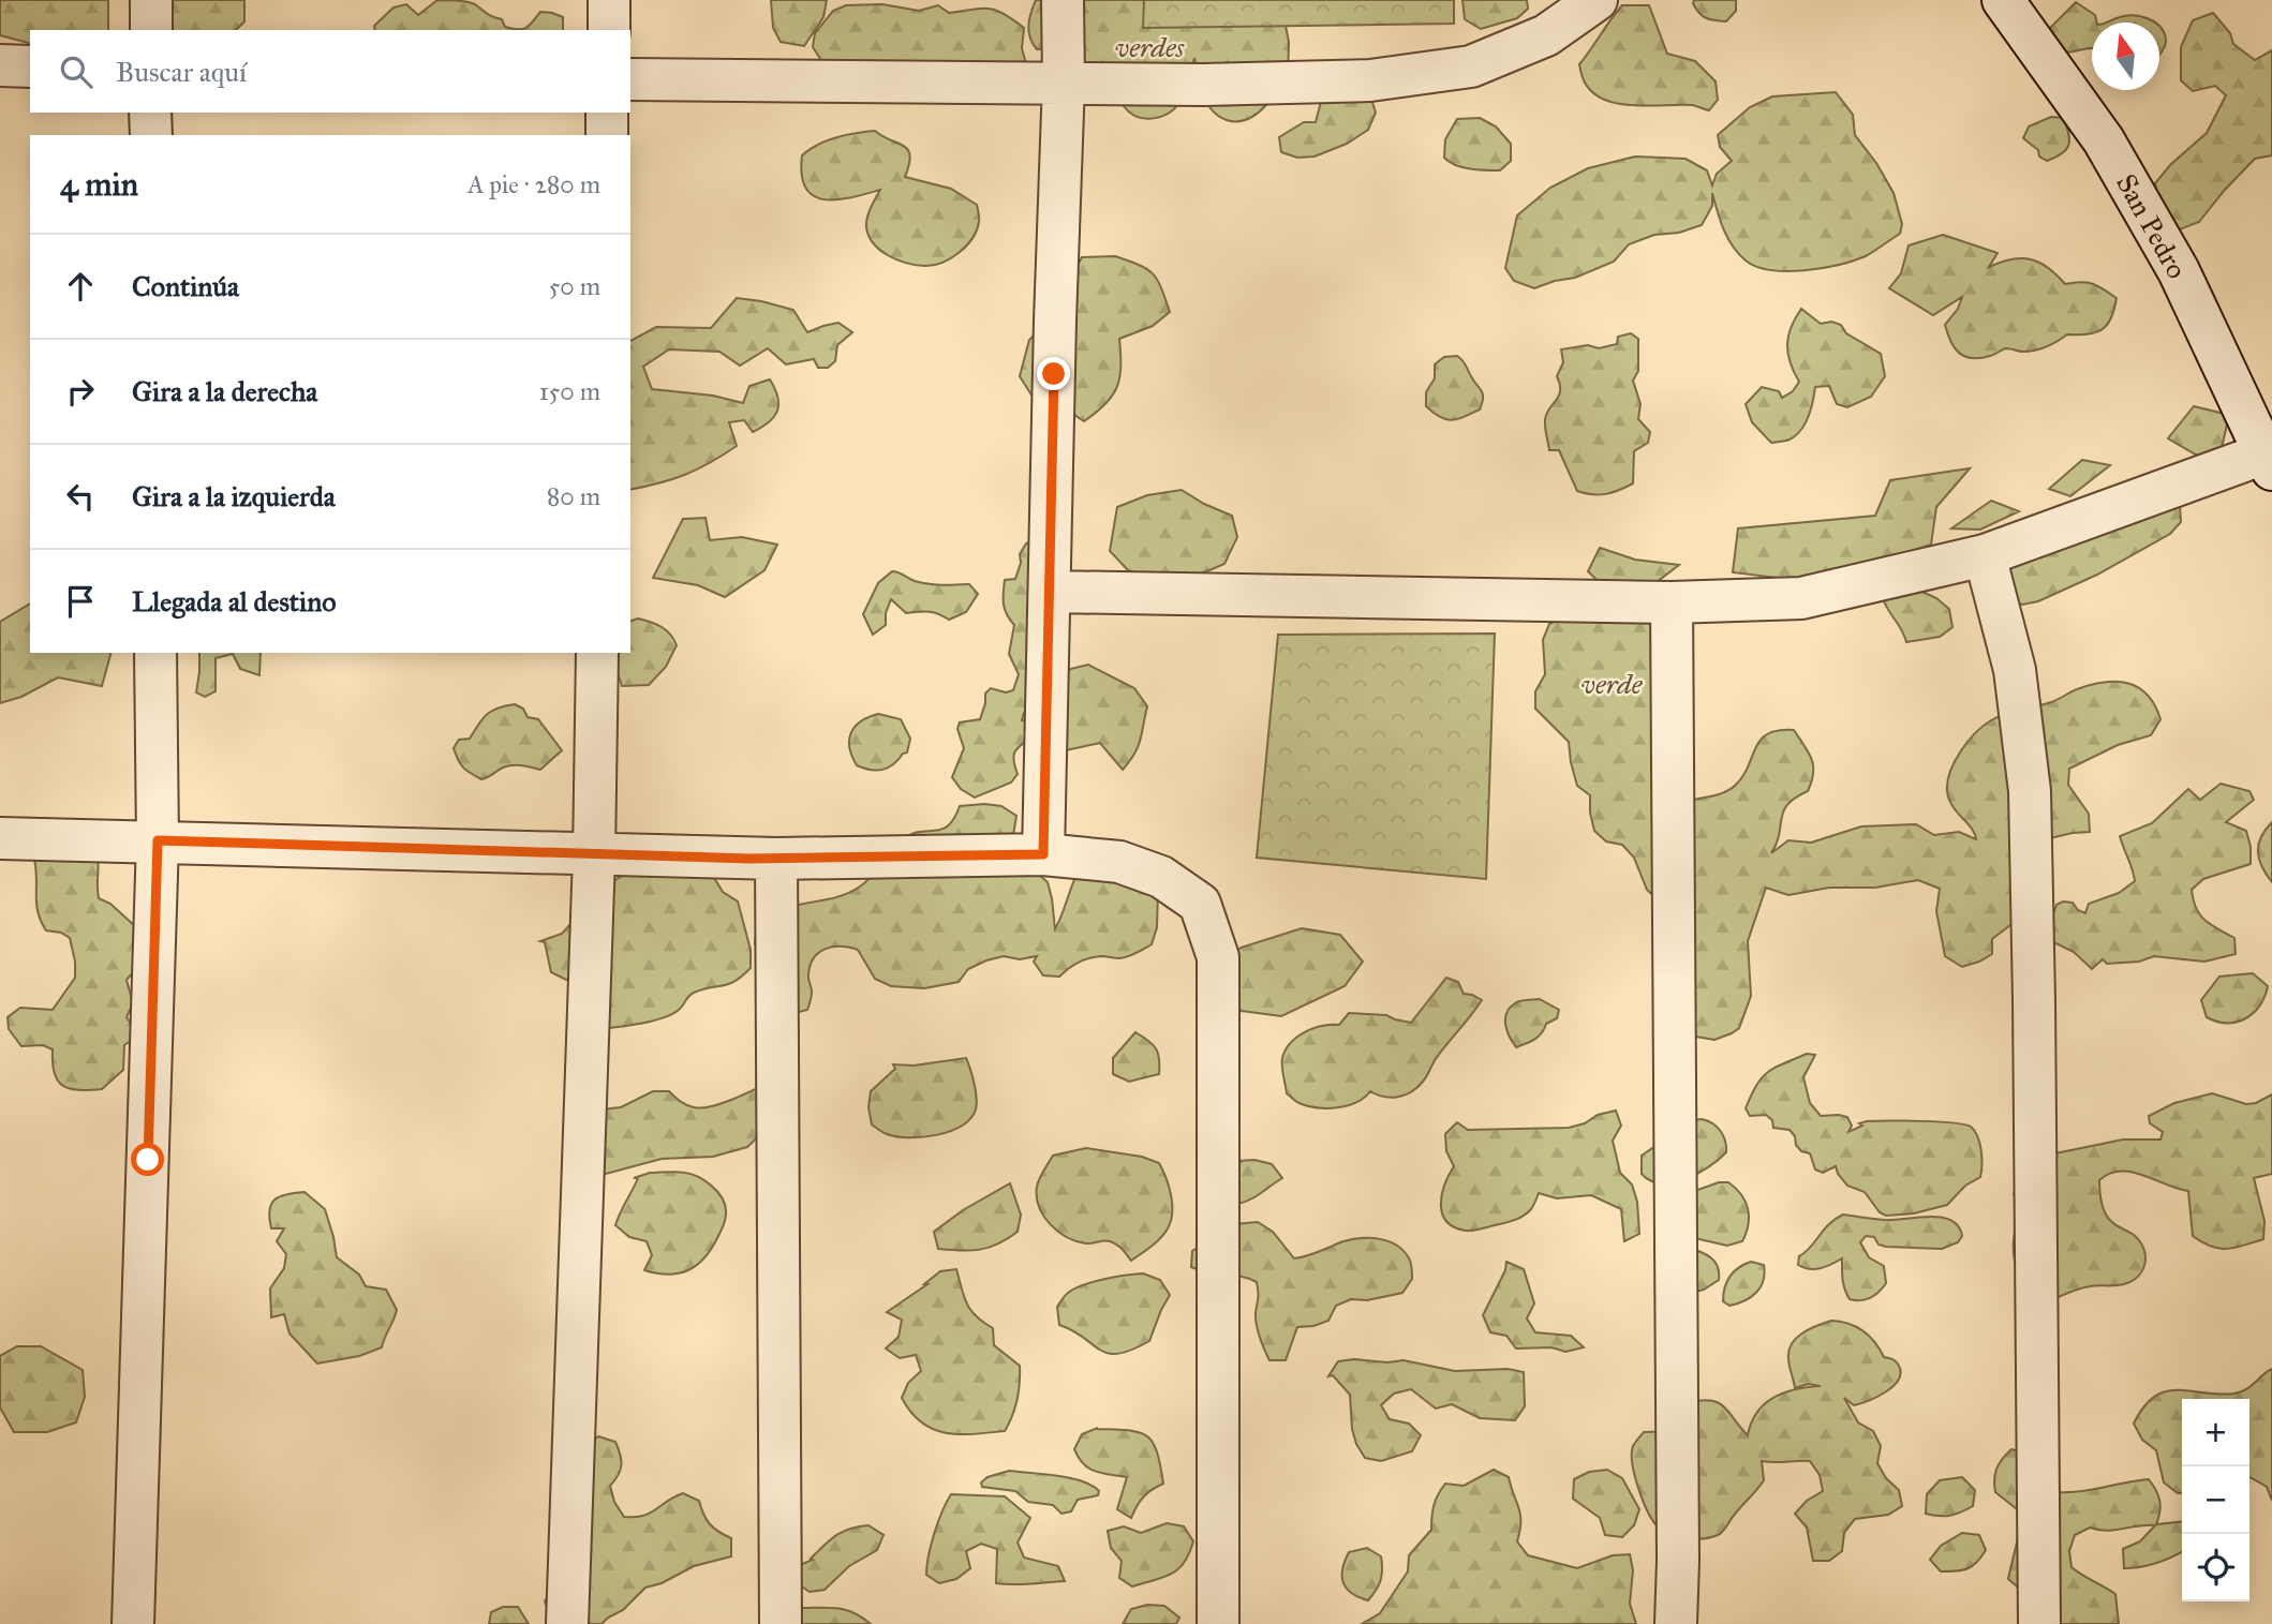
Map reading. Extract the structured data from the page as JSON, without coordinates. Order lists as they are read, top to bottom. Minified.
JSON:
{"streets":{"street":["San Pedro"]},"parks":["verdes","verde"],"north":"top","page":{"search":"Buscar aquí","heading":["4 min","A pie · 280 m"],"list":[["Continúa","50 m"],["Gira a la derecha","150 m"],["Gira a la izquierda","80 m"],"Llegada al destino"],"map_buttons":["+","−"]}}
